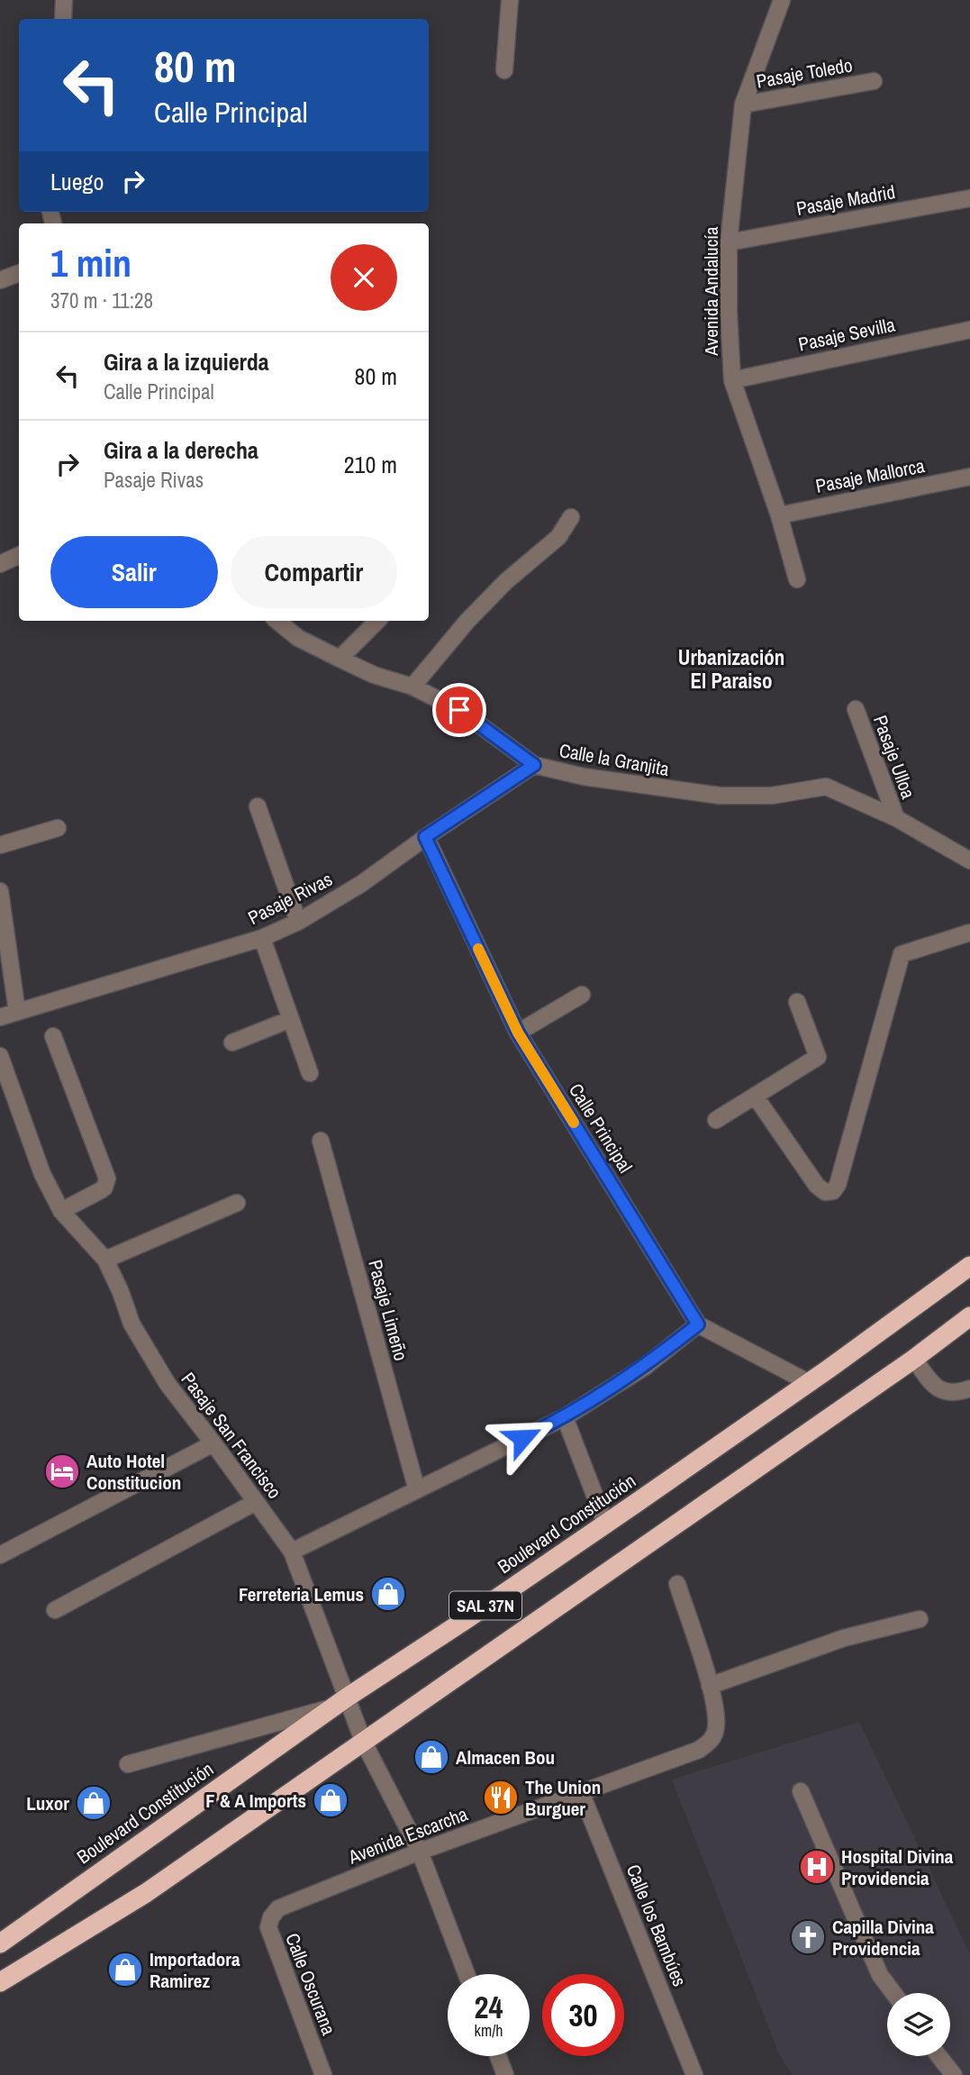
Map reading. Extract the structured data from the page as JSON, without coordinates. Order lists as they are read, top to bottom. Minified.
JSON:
{"streets":{"highway":["Boulevard Constitución","SAL 37N"],"street":["Pasaje Toledo","Pasaje Madrid","Avenida Andalucía","Pasaje Sevilla","Pasaje Mallorca","Pasaje Ulloa","Calle la Granjita","Pasaje Rivas","Calle Principal","Pasaje Limeño","Pasaje San Francisco","Avenida Escarcha","Calle los Bambúes","Calle Oscurana"]},"crossings":[["Pasaje Toledo","Avenida Andalucía"],["Pasaje Madrid","Avenida Andalucía"],["Avenida Andalucía","Pasaje Sevilla"],["Avenida Andalucía","Pasaje Mallorca"],["Pasaje Ulloa","Calle la Granjita"],["Calle la Granjita","Pasaje Rivas"],["Pasaje Rivas","Calle Principal"],["Pasaje San Francisco","Boulevard Constitución"],["Pasaje San Francisco","SAL 37N"],["Pasaje San Francisco","Avenida Escarcha"],["Avenida Escarcha","Calle los Bambúes"],["Avenida Escarcha","Calle Oscurana"]],"districts":["Urbanización El Paraiso"],"places":{"hotel":["Auto Hotel Constitucion"],"shop":["Ferreteria Lemus","Almacen Bou","F & A Imports","Luxor","Importadora Ramirez"],"restaurant":["The Union Burguer"],"hospital":["Hospital Divina Providencia"],"church":["Capilla Divina Providencia"]},"page":{"turn":["80 m","Calle Principal"],"then":"Luego","heading":["1 min","370 m · 11:28"],"list":[{"name":"Gira a la izquierda","note":"Calle Principal","value":"80 m"},{"name":"Gira a la derecha","note":"Pasaje Rivas","value":"210 m"}],"buttons":["Salir","Compartir"],"speed":"24 km/h","limit":"30"}}
